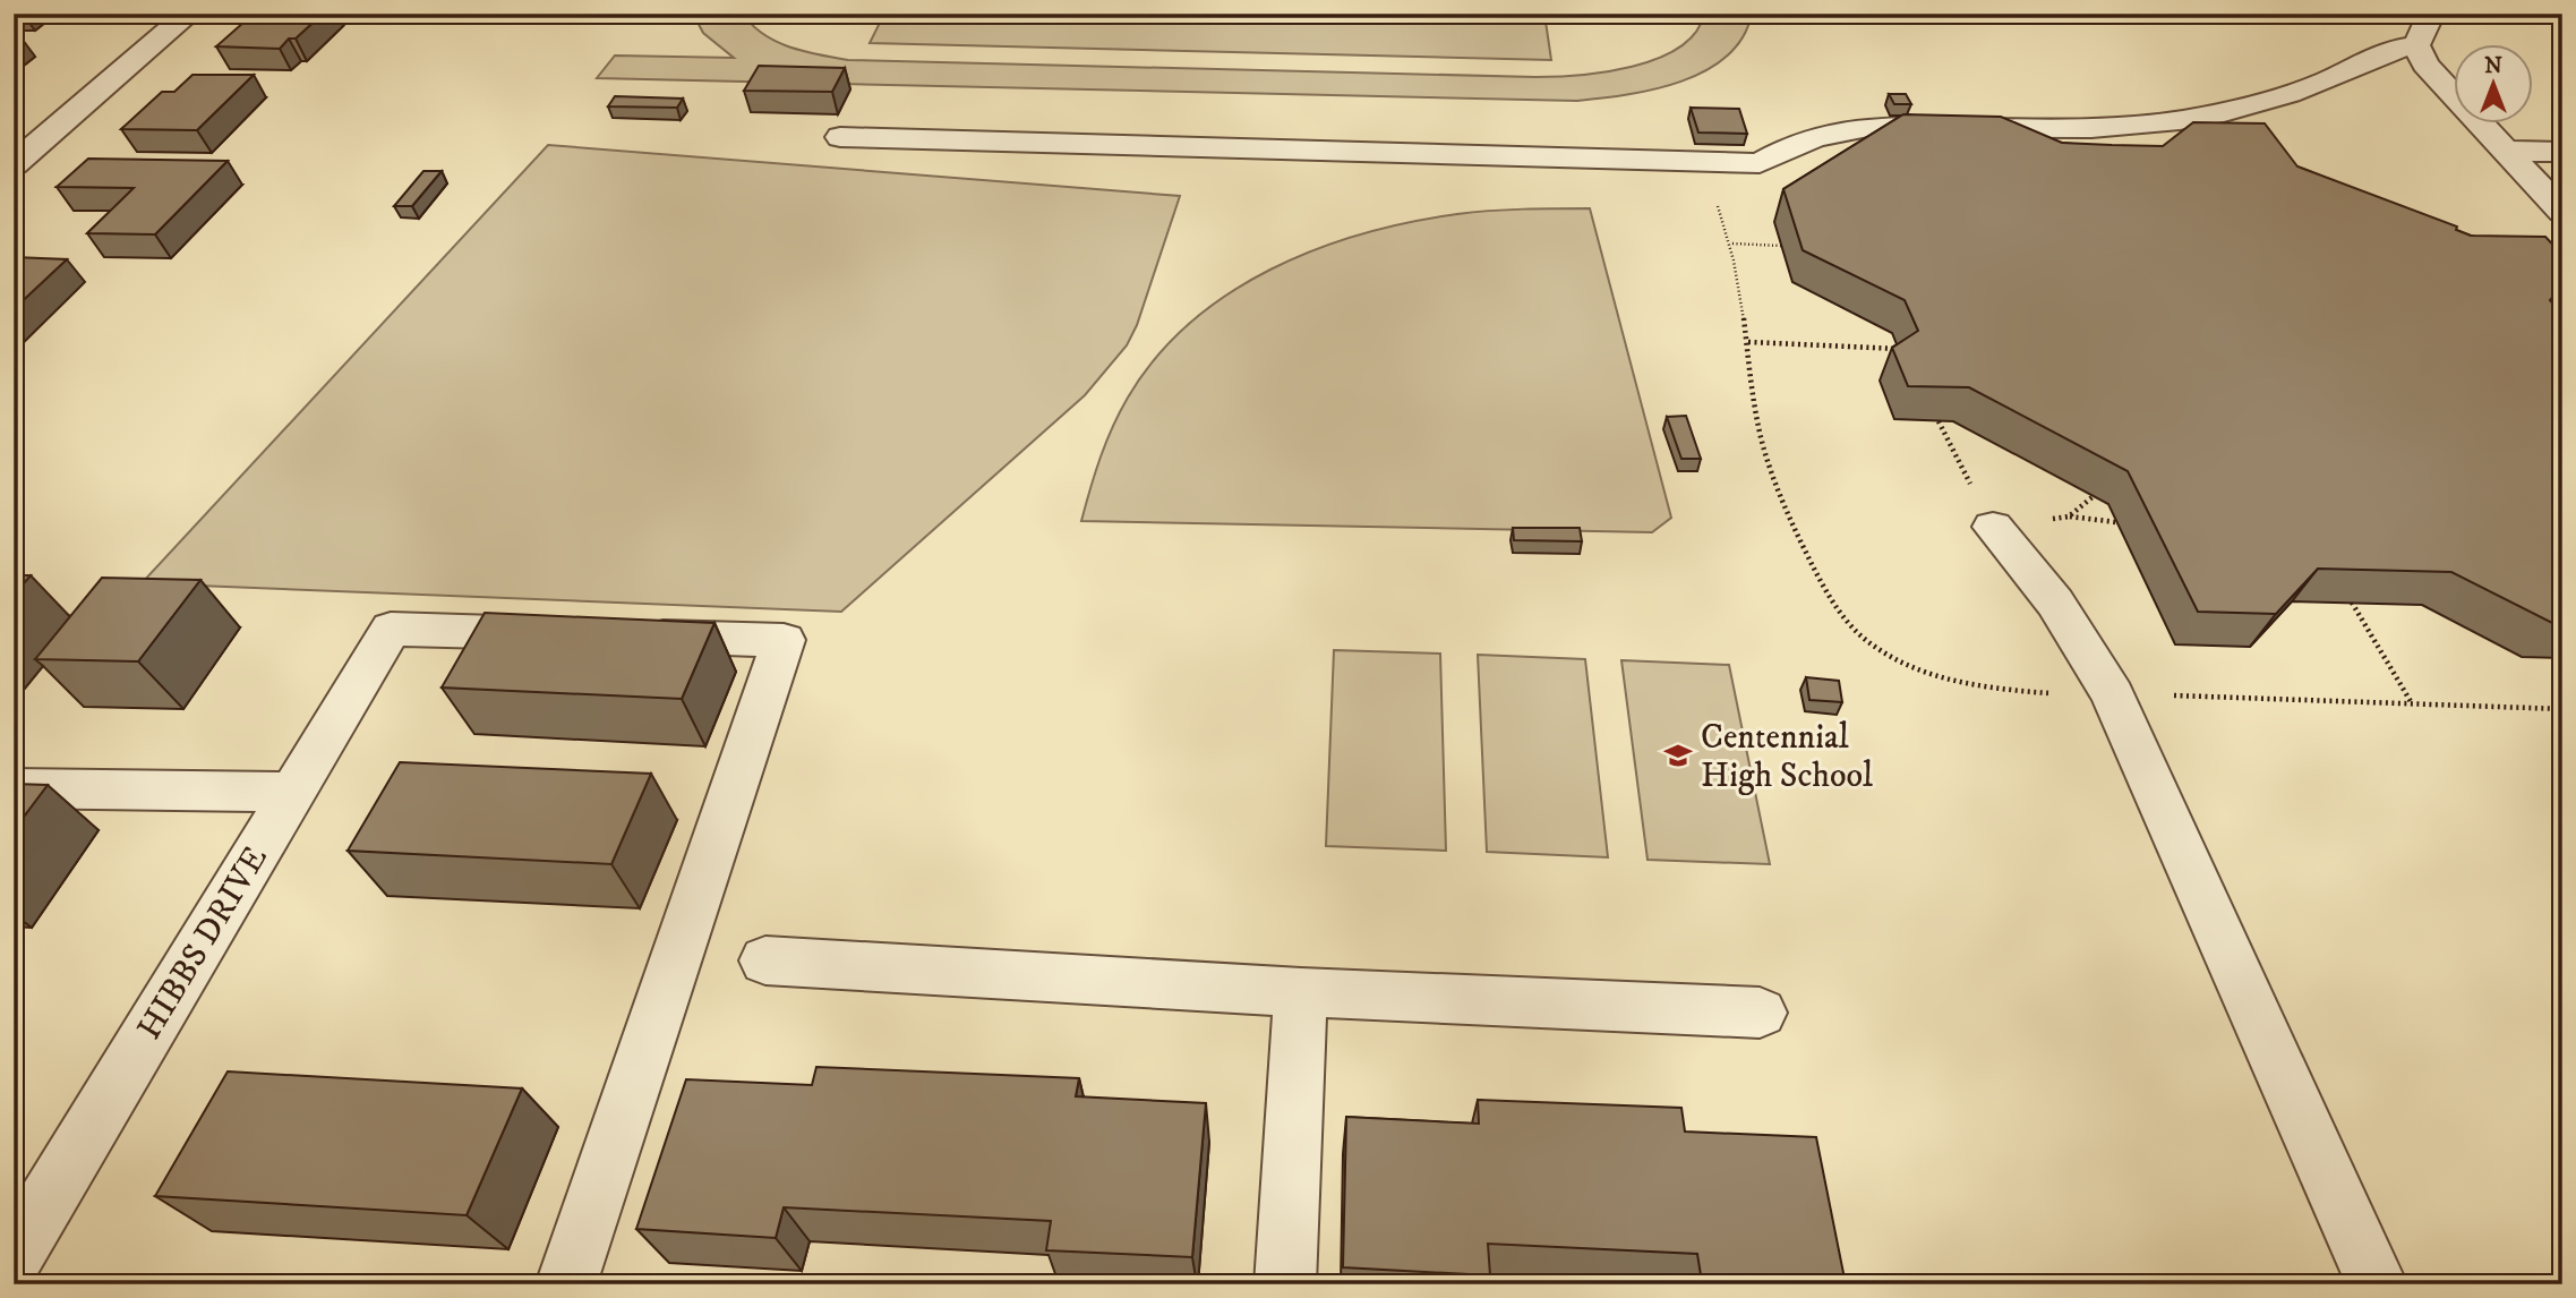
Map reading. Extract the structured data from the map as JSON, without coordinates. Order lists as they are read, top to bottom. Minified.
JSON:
{"streets":{"street":["HIBBS DRIVE"]},"places":{"school or university":["Centennial High School"]},"north":"top"}
